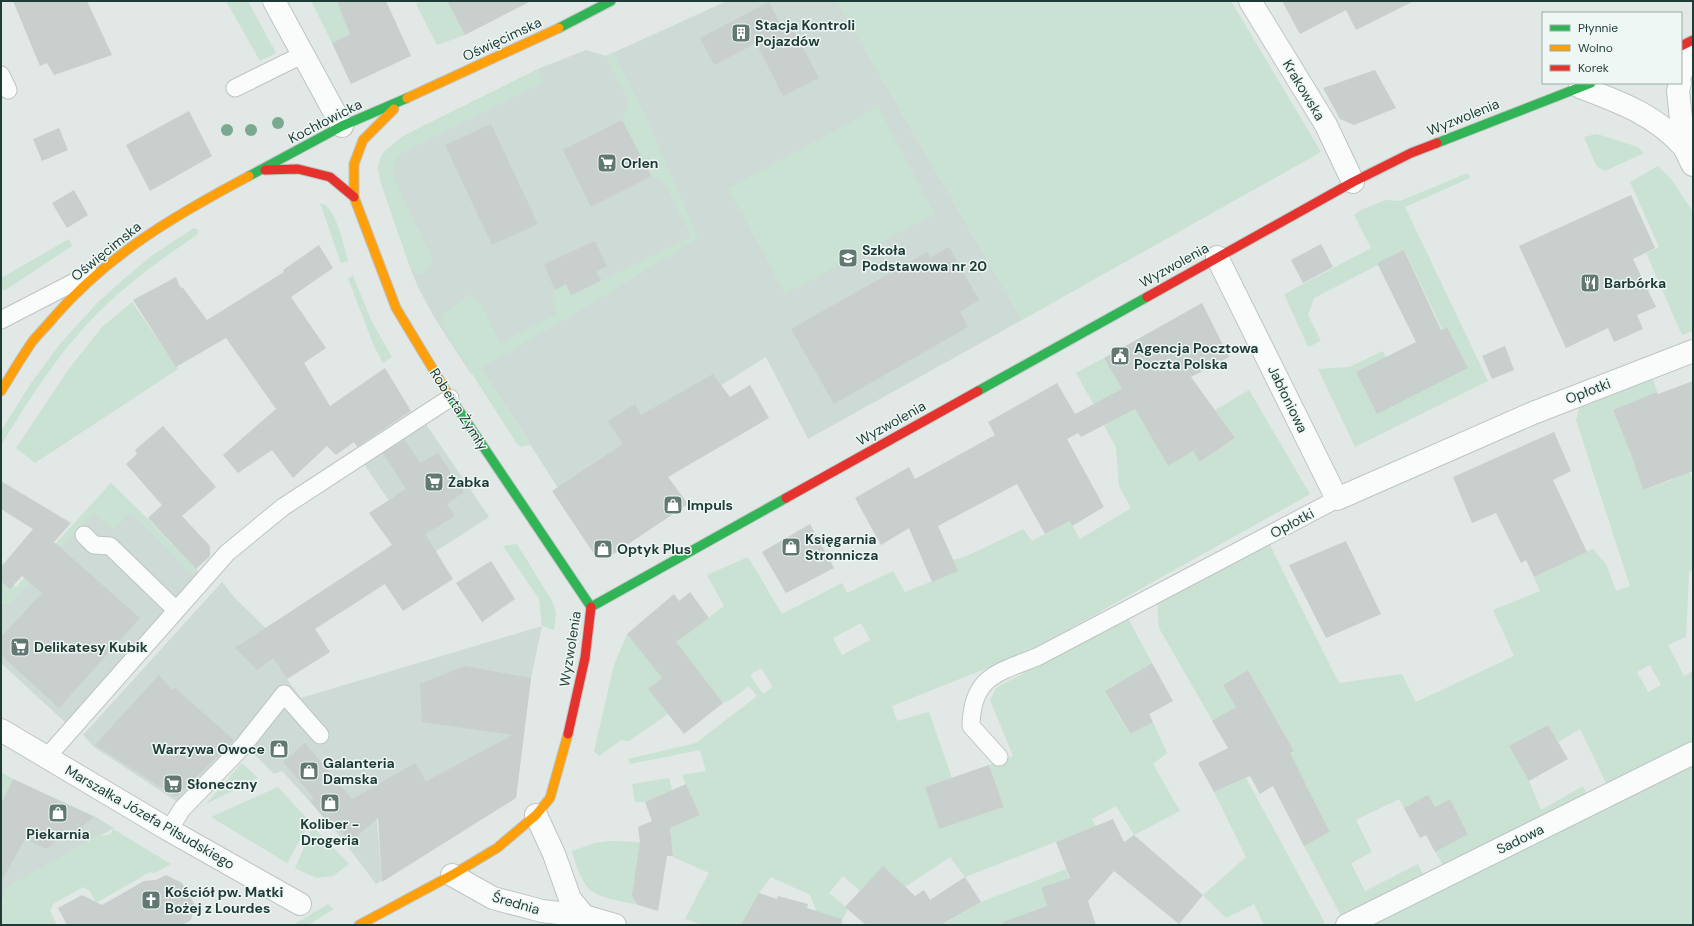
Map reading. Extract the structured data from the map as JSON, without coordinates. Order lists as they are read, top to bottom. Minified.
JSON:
{"streets":{"street":["Oświęcimska","Krakowska","Wyzwolenia","Kochłowicka","Opłotki","Jabłoniowa","Roberta Żymły","Marszałka Józefa Piłsudskiego","Sadowa","Średnia"]},"crossings":[["Oświęcimska","Kochłowicka"],["Oświęcimska","Roberta Żymły"],["Krakowska","Wyzwolenia"],["Wyzwolenia","Jabłoniowa"],["Wyzwolenia","Roberta Żymły"],["Wyzwolenia","Średnia"],["Kochłowicka","Roberta Żymły"],["Opłotki","Jabłoniowa"]],"places":{"building":["Stacja Kontroli Pojazdów"],"supermarket":["Orlen","Żabka","Delikatesy Kubik","Słoneczny"],"school or university":["Szkoła Podstawowa nr 20"],"restaurant":["Barbórka"],"public building":["Agencja Pocztowa Poczta Polska"],"shop":["Impuls","Księgarnia Stronnicza","Optyk Plus","Warzywa Owoce","Galanteria Damska","Koliber - Drogeria","Piekarnia"],"church":["Kościół pw. Matki Bożej z Lourdes"]},"legend":["Płynnie","Wolno","Korek"]}
